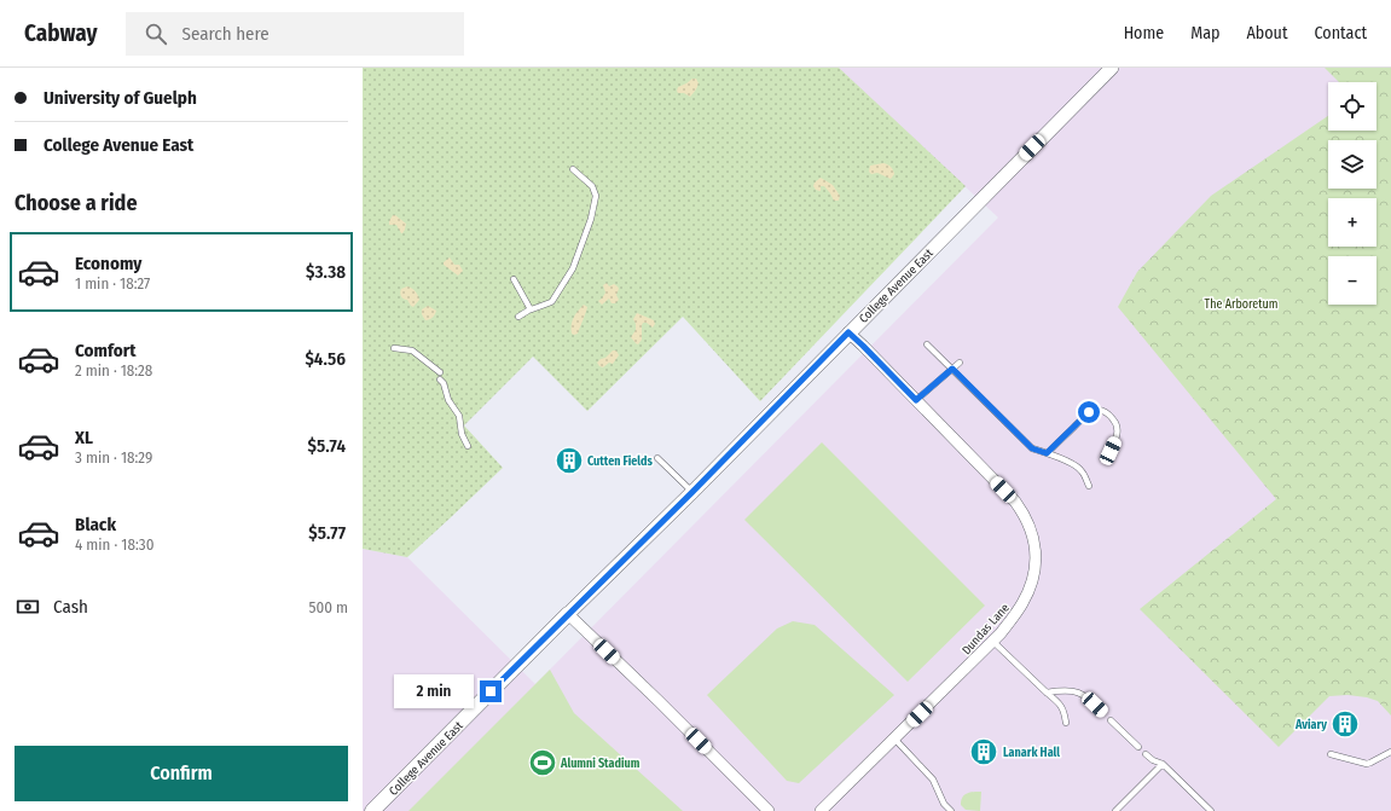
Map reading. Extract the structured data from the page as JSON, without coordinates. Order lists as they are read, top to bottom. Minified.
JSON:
{"streets":{"main road":["College Avenue East"],"street":["Dundas Lane"]},"crossings":[["College Avenue East","Dundas Lane"]],"parks":["The Arboretum"],"places":{"building":["Cutten Fields","Aviary","Lanark Hall"],"sports":["Alumni Stadium"]},"page":{"header":"Cabway","search":"Search here","nav":["Home","Map","About","Contact"],"banner":["University of Guelph","College Avenue East"],"map_buttons":["+","−"],"heading":"Choose a ride","list":[{"name":"Economy","note":"1 min · 18:27","value":"$3.38"},{"name":"Comfort","note":"2 min · 18:28","value":"$4.56"},{"name":"XL","note":"3 min · 18:29","value":"$5.74"},{"name":"Black","note":"4 min · 18:30","value":"$5.77"}],"pay":["Cash","500 m"],"bubble":"2 min","buttons":"Confirm"}}
